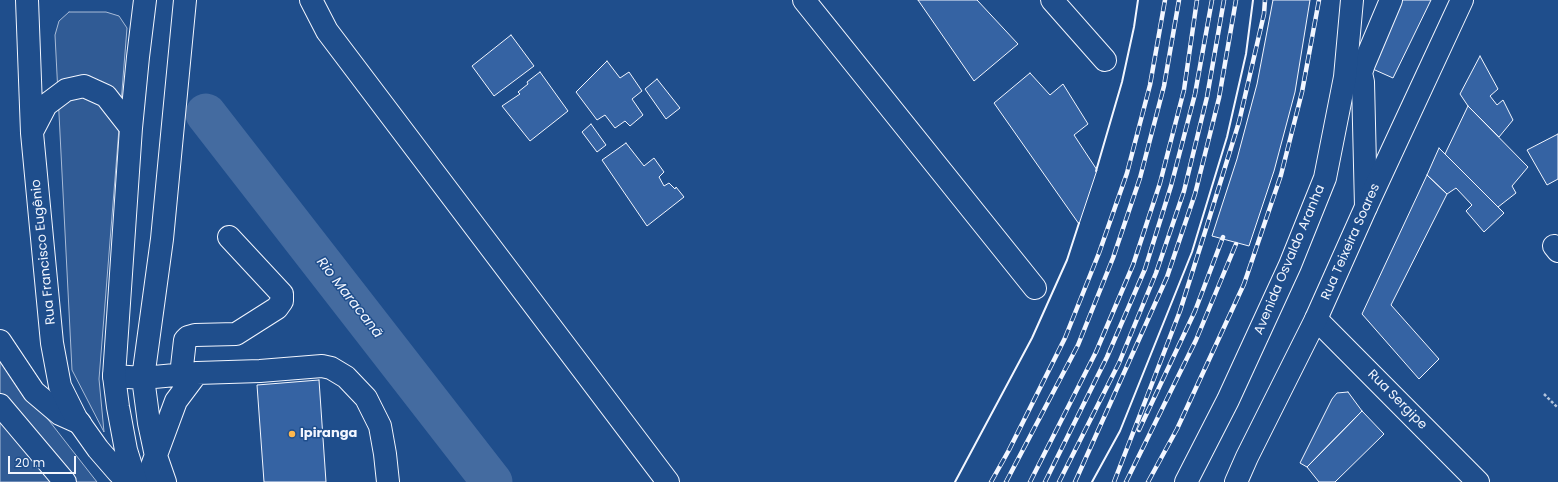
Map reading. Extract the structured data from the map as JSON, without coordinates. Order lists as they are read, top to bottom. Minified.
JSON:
{"streets":{"main road":["Rua Teixeira Soares","Rua Francisco Eugênio","Avenida Osvaldo Aranha","Rua Sergipe"]},"crossings":[["Rua Teixeira Soares","Rua Sergipe"]],"water":["Rio Maracanã"],"places":["Ipiranga"],"scale_bar":"20 m"}
